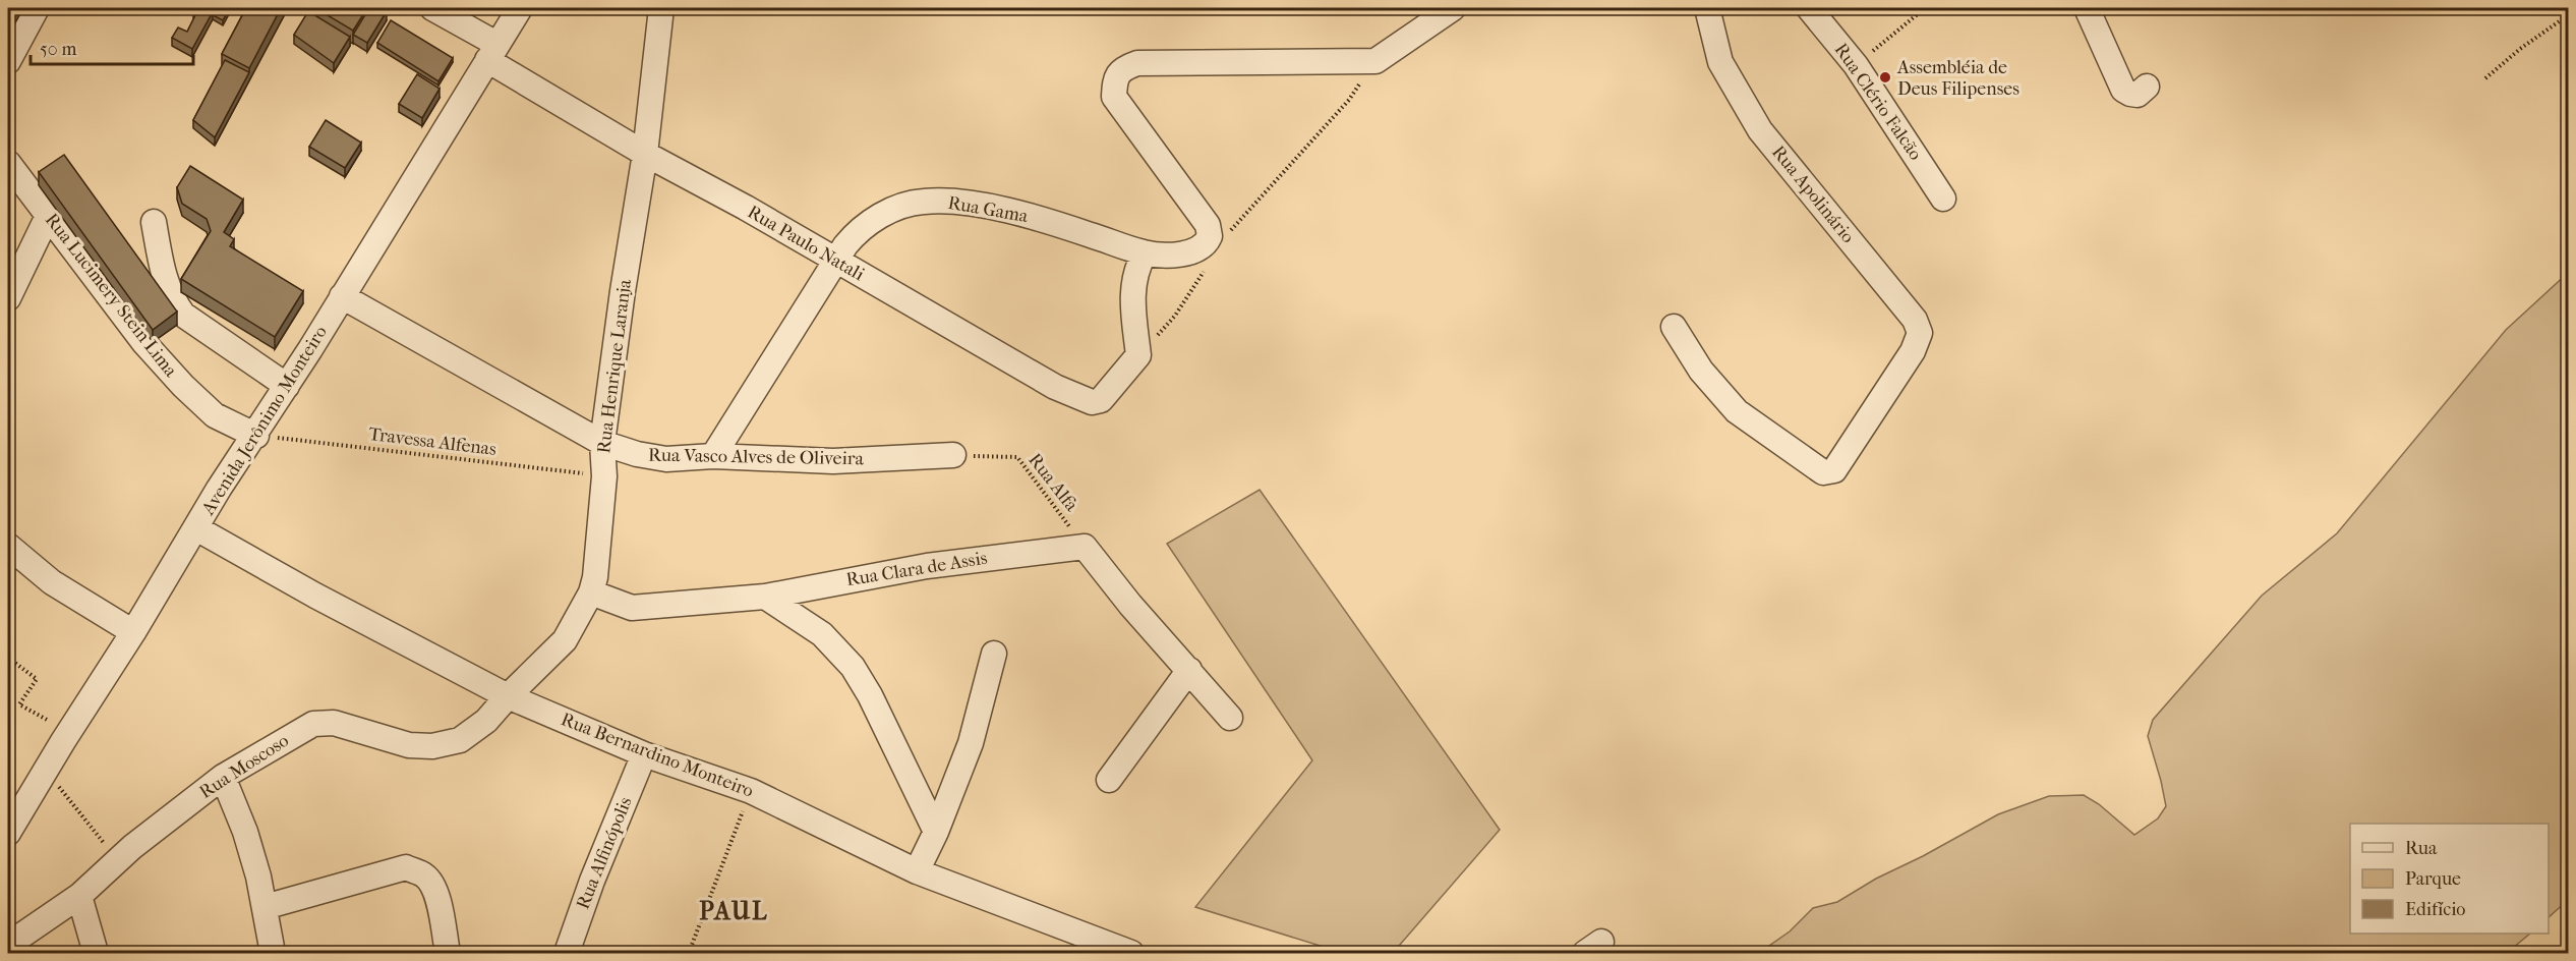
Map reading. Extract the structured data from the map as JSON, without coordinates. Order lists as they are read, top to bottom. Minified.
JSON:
{"streets":{"street":["Rua Clério Falcão","Rua Apolinário","Rua Gama","Rua Paulo Natali","Rua Lucimery Stein Lima","Rua Henrique Laranja","Avenida Jerônimo Monteiro","Rua Vasco Alves de Oliveira","Rua Clara de Assis","Rua Bernardino Monteiro","Rua Moscoso","Rua Alfinópolis"],"path":["Travessa Alfenas","Rua Alfa"]},"crossings":[["Rua Gama","Rua Paulo Natali"],["Rua Gama","Rua Vasco Alves de Oliveira"],["Rua Paulo Natali","Rua Henrique Laranja"],["Rua Paulo Natali","Avenida Jerônimo Monteiro"],["Rua Lucimery Stein Lima","Avenida Jerônimo Monteiro"],["Rua Lucimery Stein Lima","Travessa Alfenas"],["Rua Henrique Laranja","Travessa Alfenas"],["Rua Henrique Laranja","Rua Vasco Alves de Oliveira"],["Rua Henrique Laranja","Rua Clara de Assis"],["Rua Henrique Laranja","Rua Bernardino Monteiro"],["Rua Henrique Laranja","Rua Moscoso"],["Avenida Jerônimo Monteiro","Travessa Alfenas"],["Avenida Jerônimo Monteiro","Rua Vasco Alves de Oliveira"],["Avenida Jerônimo Monteiro","Rua Bernardino Monteiro"],["Rua Vasco Alves de Oliveira","Rua Alfa"],["Rua Alfa","Rua Clara de Assis"],["Rua Bernardino Monteiro","Rua Moscoso"],["Rua Bernardino Monteiro","Rua Alfinópolis"]],"districts":["PAUL"],"places":["Assembléia de Deus Filipenses"],"legend":["Rua","Parque","Edifício"],"scale_bar":"50 m"}
